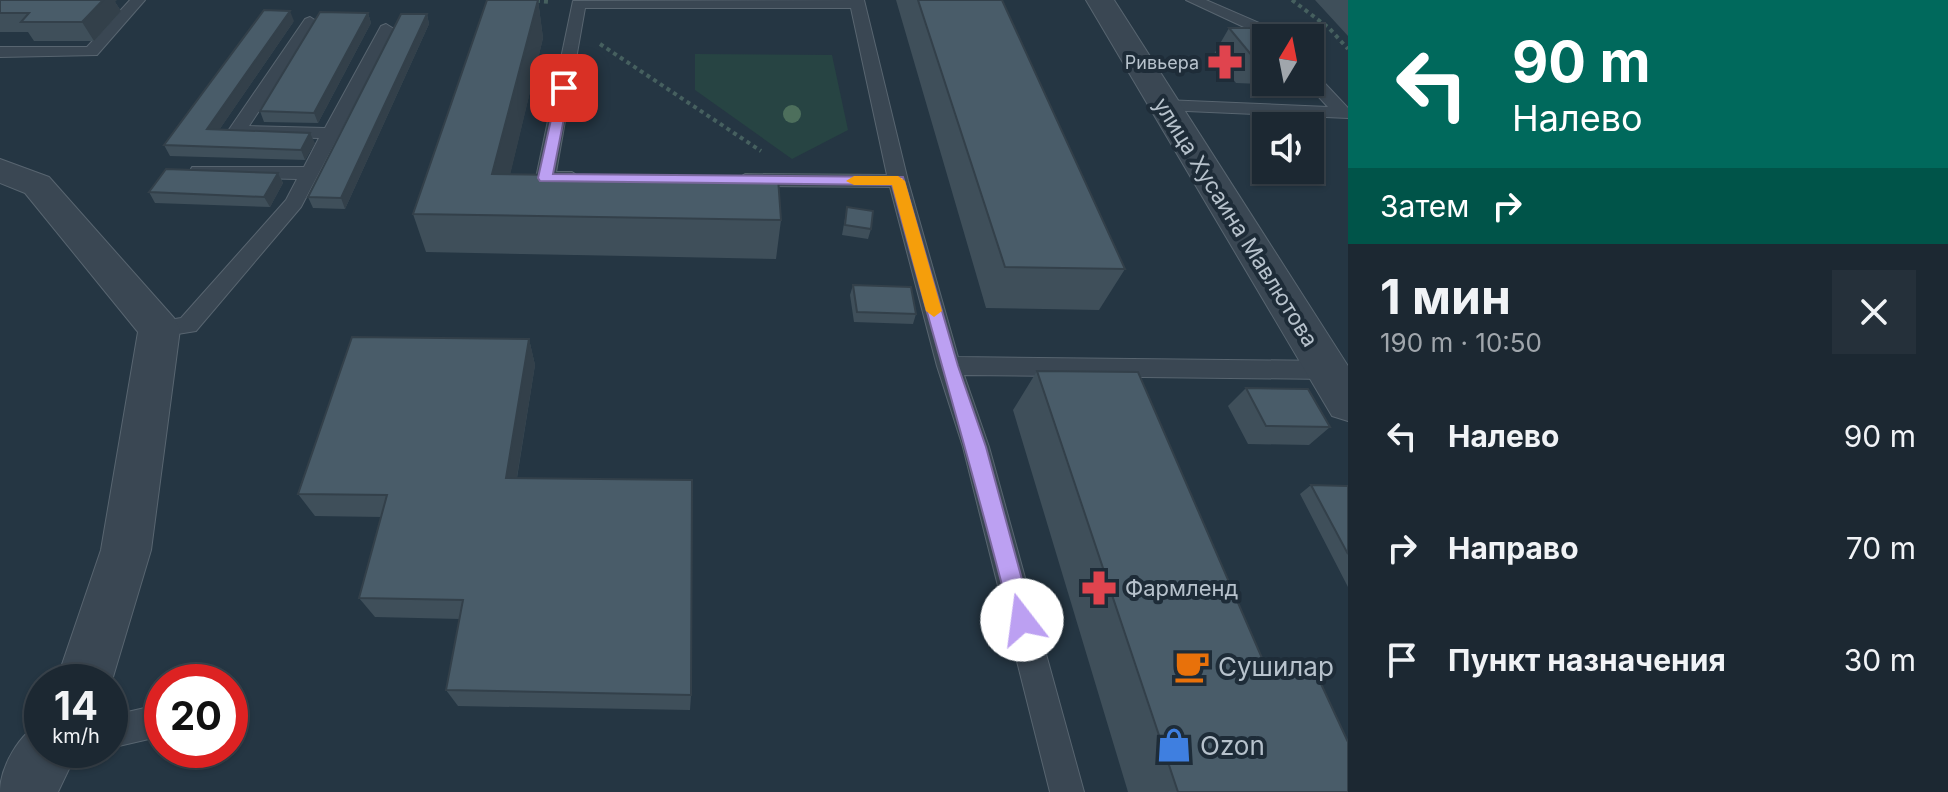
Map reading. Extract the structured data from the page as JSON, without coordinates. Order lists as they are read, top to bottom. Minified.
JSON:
{"streets":{"street":["улица Хусаина Мавлютова"]},"places":{"pharmacy":["Ривьера","Фармленд"],"cafe":["Сушилар"],"shop":["Ozon"]},"north":"top","page":{"turn":["90 m","Налево"],"then":"Затем","heading":["1 мин","190 m · 10:50"],"list":[{"name":"Налево","value":"90 m"},{"name":"Направо","value":"70 m"},{"name":"Пункт назначения","value":"30 m"}],"speed":"14 km/h","limit":"20"}}
